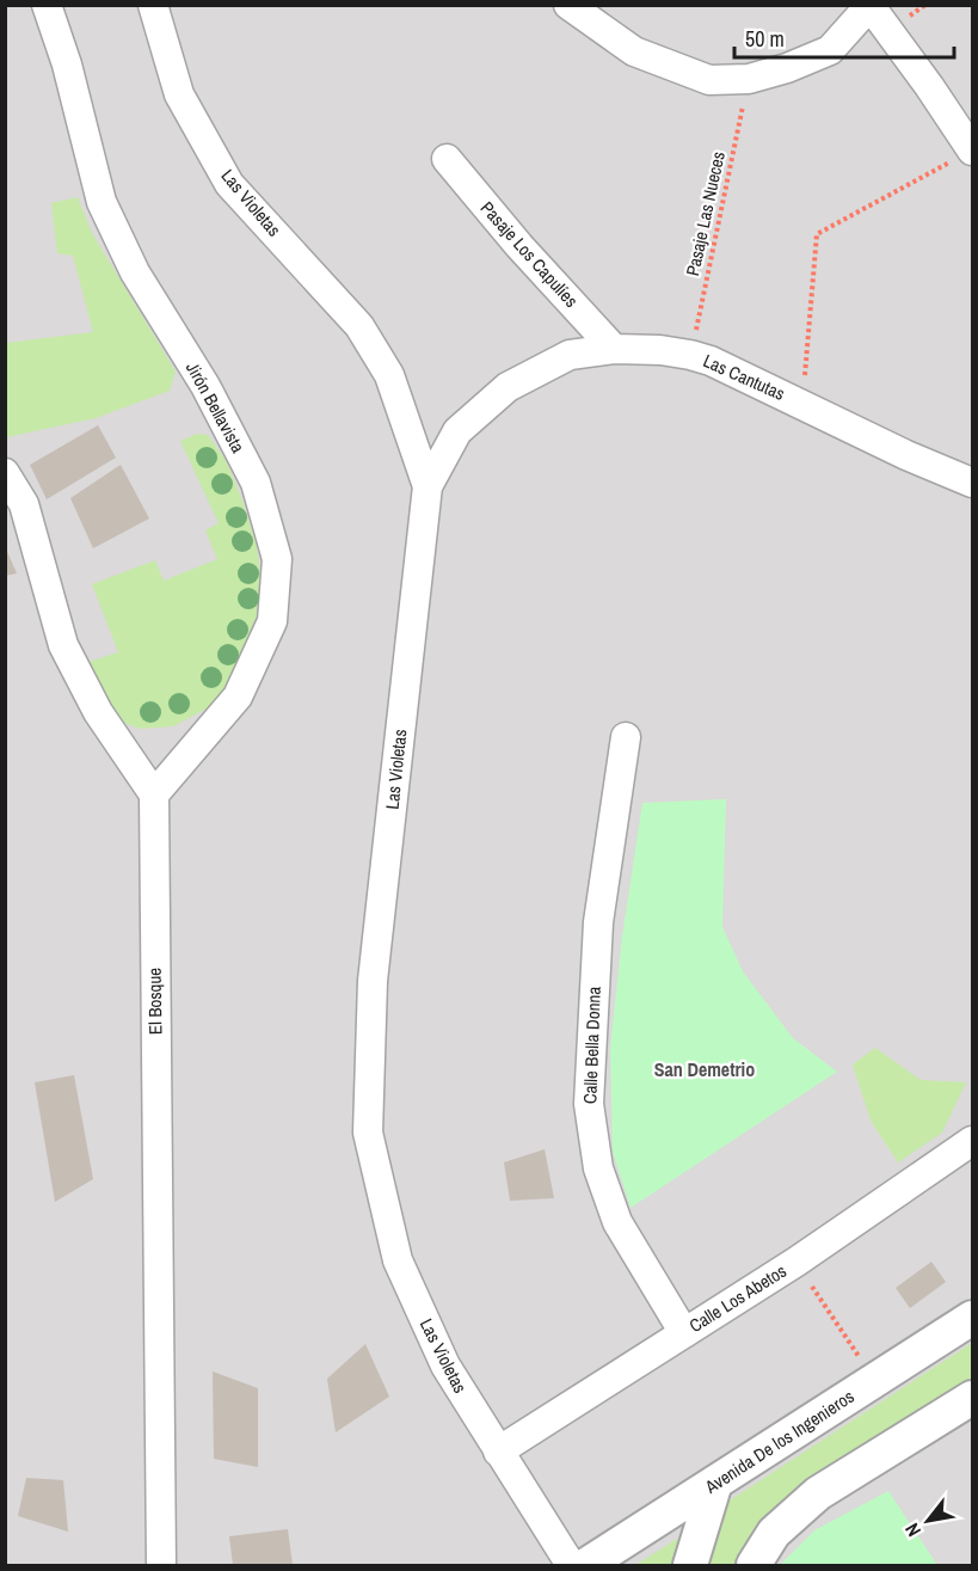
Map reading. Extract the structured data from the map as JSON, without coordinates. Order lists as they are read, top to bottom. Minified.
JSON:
{"streets":{"street":["Las Violetas","Pasaje Los Capulíes","Las Cantutas","Jirón Bellavista","El Bosque","Calle Bella Donna","Calle Los Abetos","Avenida De los Ingenieros"],"path":["Pasaje Las Nueces"]},"crossings":[["Las Violetas","Las Cantutas"],["Las Violetas","Calle Los Abetos"],["Pasaje Las Nueces","Las Cantutas"],["Pasaje Los Capulíes","Las Cantutas"],["Jirón Bellavista","El Bosque"],["Calle Bella Donna","Calle Los Abetos"]],"districts":["San Demetrio"],"scale_bar":"50 m","north":"bottom left"}
